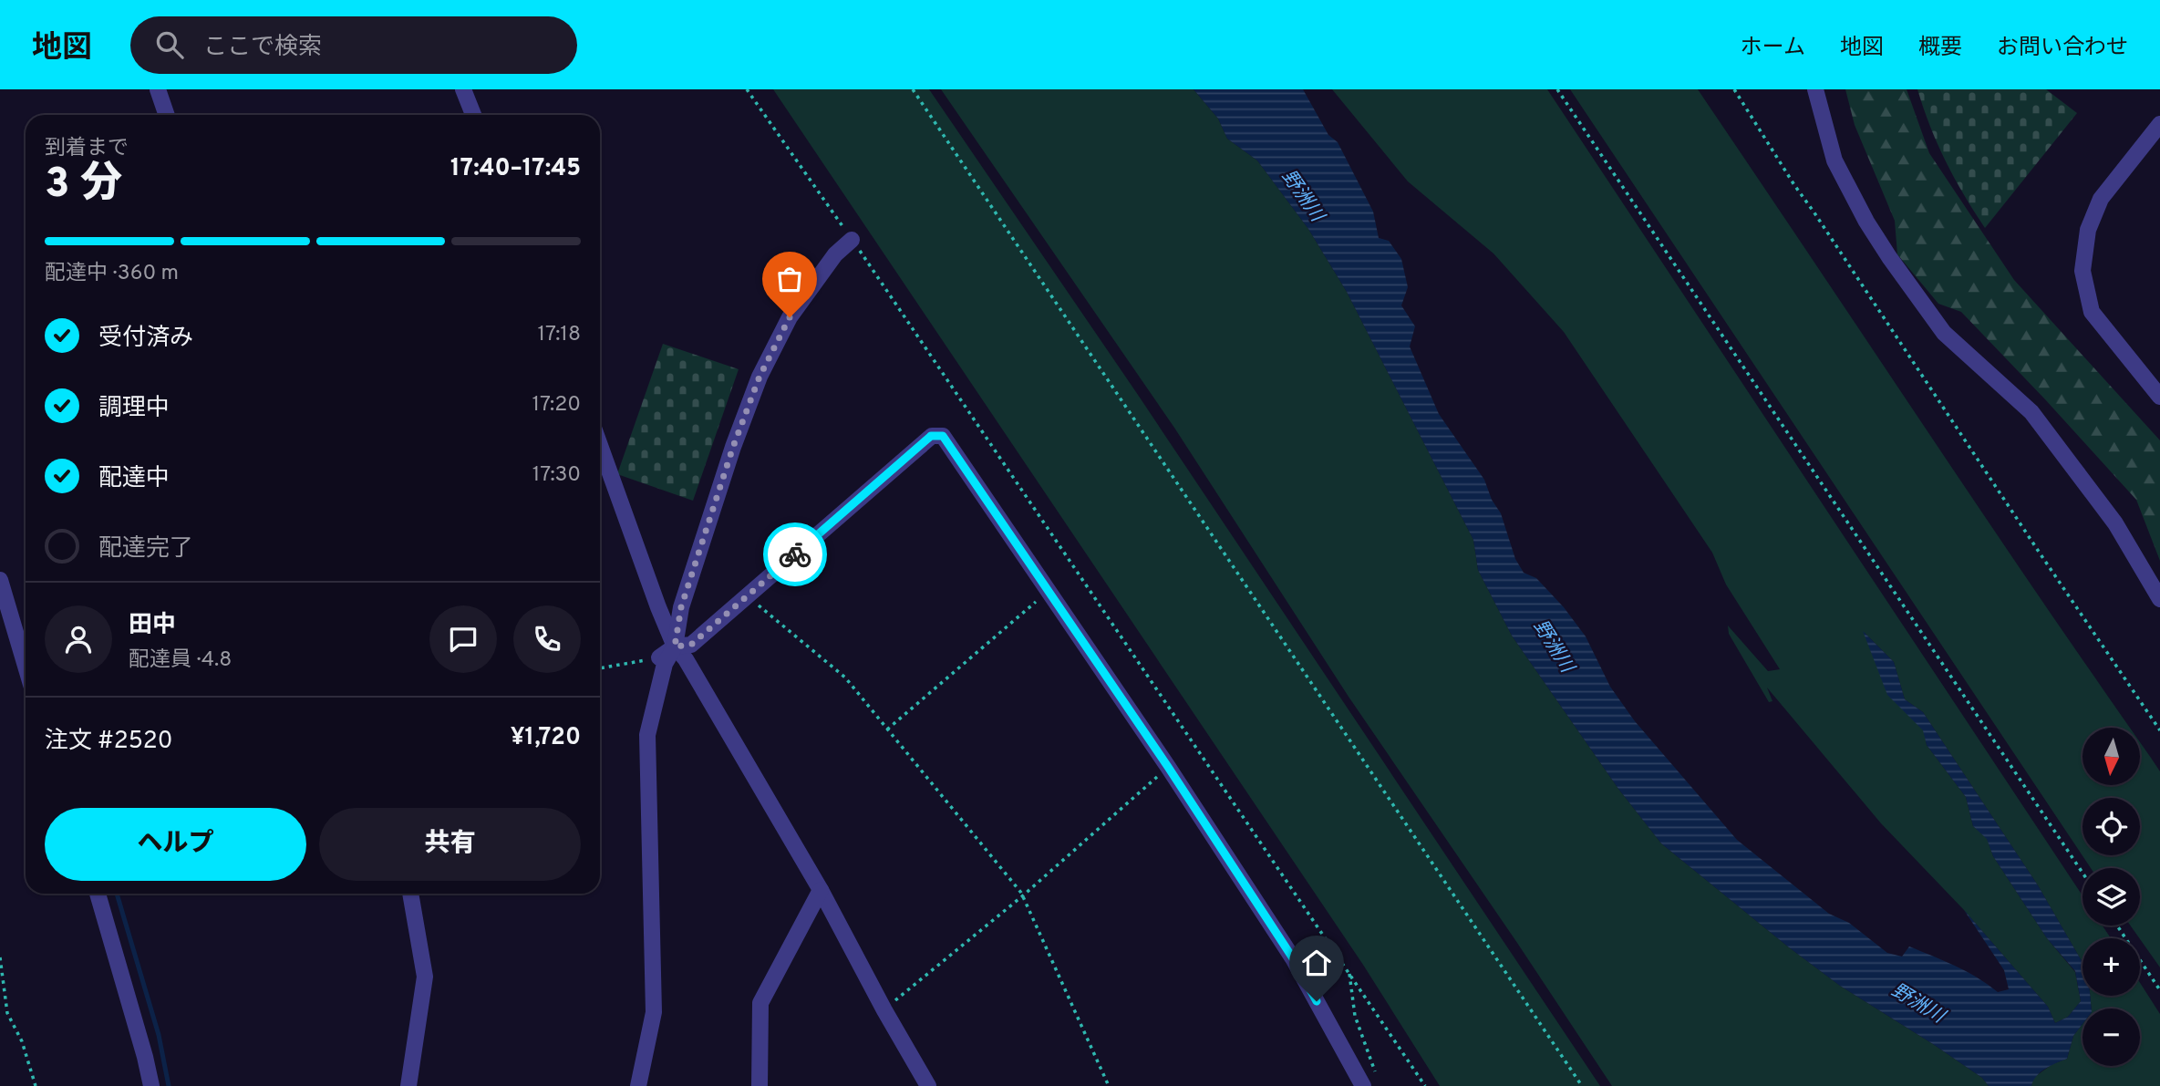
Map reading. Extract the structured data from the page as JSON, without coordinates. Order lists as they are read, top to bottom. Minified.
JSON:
{"water":["野洲川"],"north":"bottom","page":{"header":"地図","search":"ここで検索","nav":["ホーム","地図","概要","お問い合わせ"],"heading":["3 分","到着まで","17:40–17:45"],"panel":["田中","配達員 · 4.8","注文 #2520","¥1,720"],"bar":"配達中 · 360 m","list":[["受付済み","17:18"],["調理中","17:20"],["配達中","17:30"],"配達完了"],"map_buttons":["+","−"],"buttons":["ヘルプ","共有"]}}
